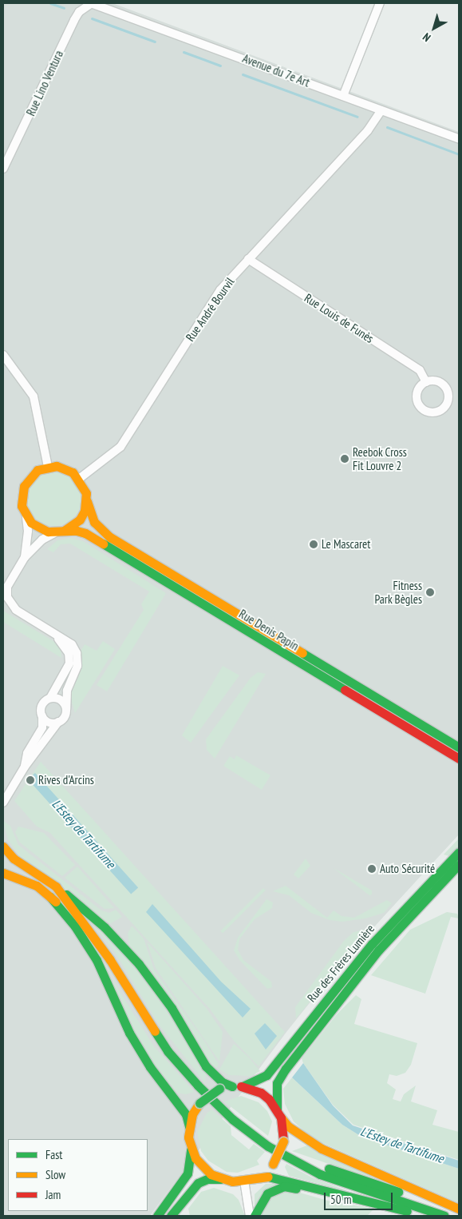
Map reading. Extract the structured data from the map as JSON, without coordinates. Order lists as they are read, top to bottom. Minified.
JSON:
{"streets":{"street":["Avenue du 7e Art","Rue Lino Ventura","Rue André Bourvil","Rue Louis de Funès","Rue Denis Papin","Rue des Frères Lumière"]},"crossings":[["Avenue du 7e Art","Rue Lino Ventura"],["Avenue du 7e Art","Rue André Bourvil"],["Rue André Bourvil","Rue Louis de Funès"],["Rue André Bourvil","Rue Denis Papin"]],"water":["L'Estey de Tartifume"],"places":["Reebok Cross Fit Louvre 2","Le Mascaret","Fitness Park Bègles","Rives d'Arcins","Auto Sécurité"],"legend":["Fast","Slow","Jam"],"scale_bar":"50 m","north":"bottom left"}
